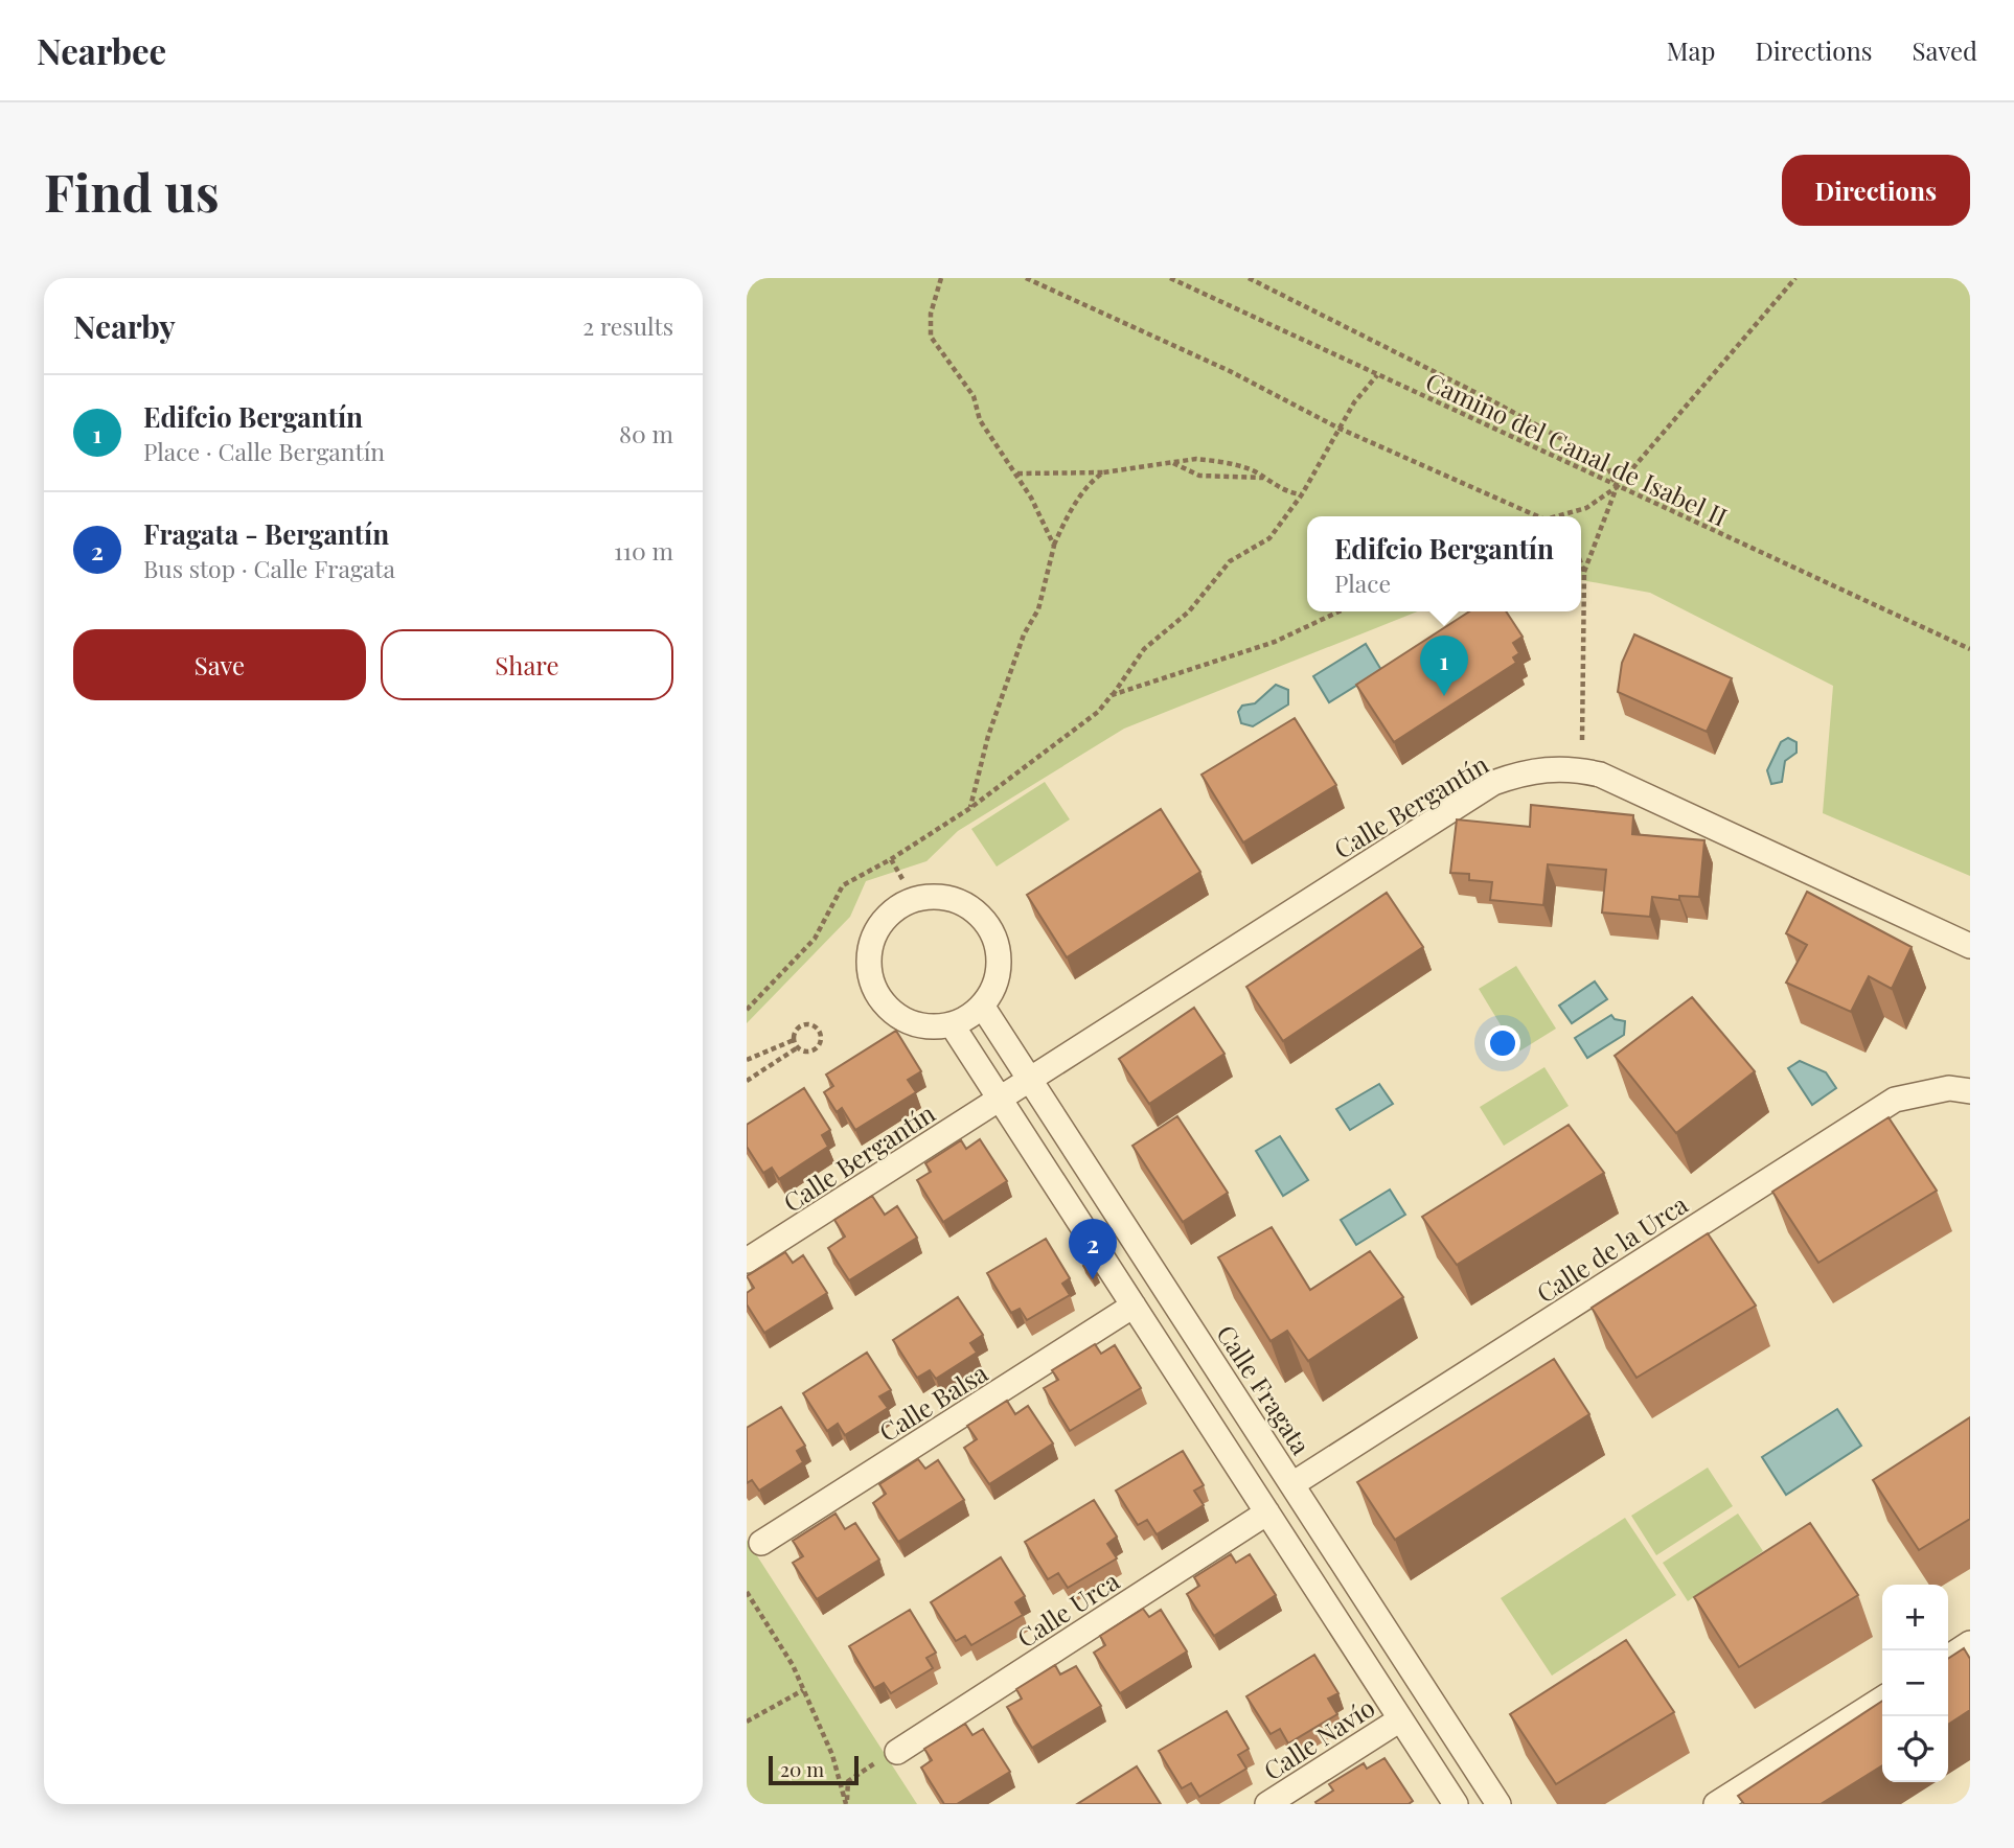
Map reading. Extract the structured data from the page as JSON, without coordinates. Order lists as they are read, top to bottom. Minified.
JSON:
{"streets":{"street":["Calle Bergantín","Calle de la Urca","Calle Fragata","Calle Balsa","Calle Urca","Calle Navío"],"path":["Camino del Canal de Isabel II"]},"crossings":[["Calle Bergantín","Calle Fragata"],["Calle de la Urca","Calle Fragata"]],"scale_bar":"20 m","page":{"header":"Nearbee","nav":["Map","Directions","Saved"],"buttons":["Directions",["Save","Share"]],"title":"Find us","heading":["Nearby","2 results"],"list":[{"mark":"1","name":"Edifcio Bergantín","note":"Place · Calle Bergantín","value":"80 m"},{"mark":"2","name":"Fragata - Bergantín","note":"Bus stop · Calle Fragata","value":"110 m"}],"popup":["Edifcio Bergantín","Place"],"pins":["1","2"],"map_buttons":["+","−"],"scale":"20 m"}}
